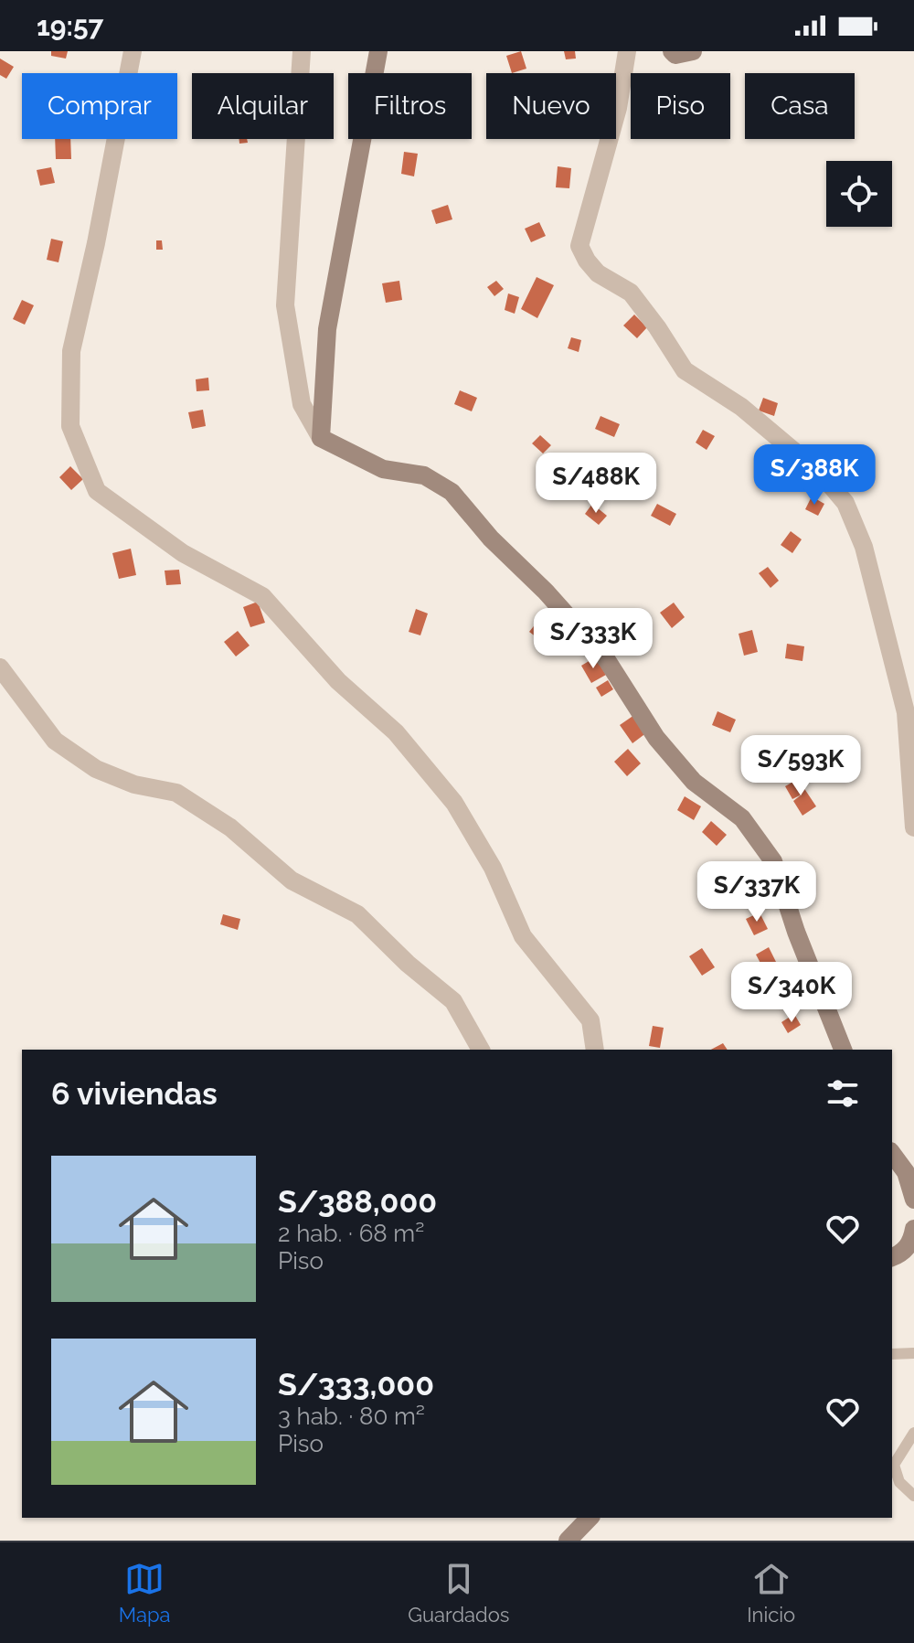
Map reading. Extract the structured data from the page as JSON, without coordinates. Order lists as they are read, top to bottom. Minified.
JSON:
{"page":{"status":"19:57","chip":["Comprar","Alquilar","Filtros","Nuevo","Piso","Casa"],"price":["S/388K","S/488K","S/333K","S/593K","S/337K","S/340K"],"heading":"6 viviendas","list":[{"name":"S/388,000","note":"2 hab. · 68 m² · Piso"},{"name":"S/333,000","note":"3 hab. · 80 m² · Piso"}],"tabs":["Mapa","Guardados","Inicio"]}}
